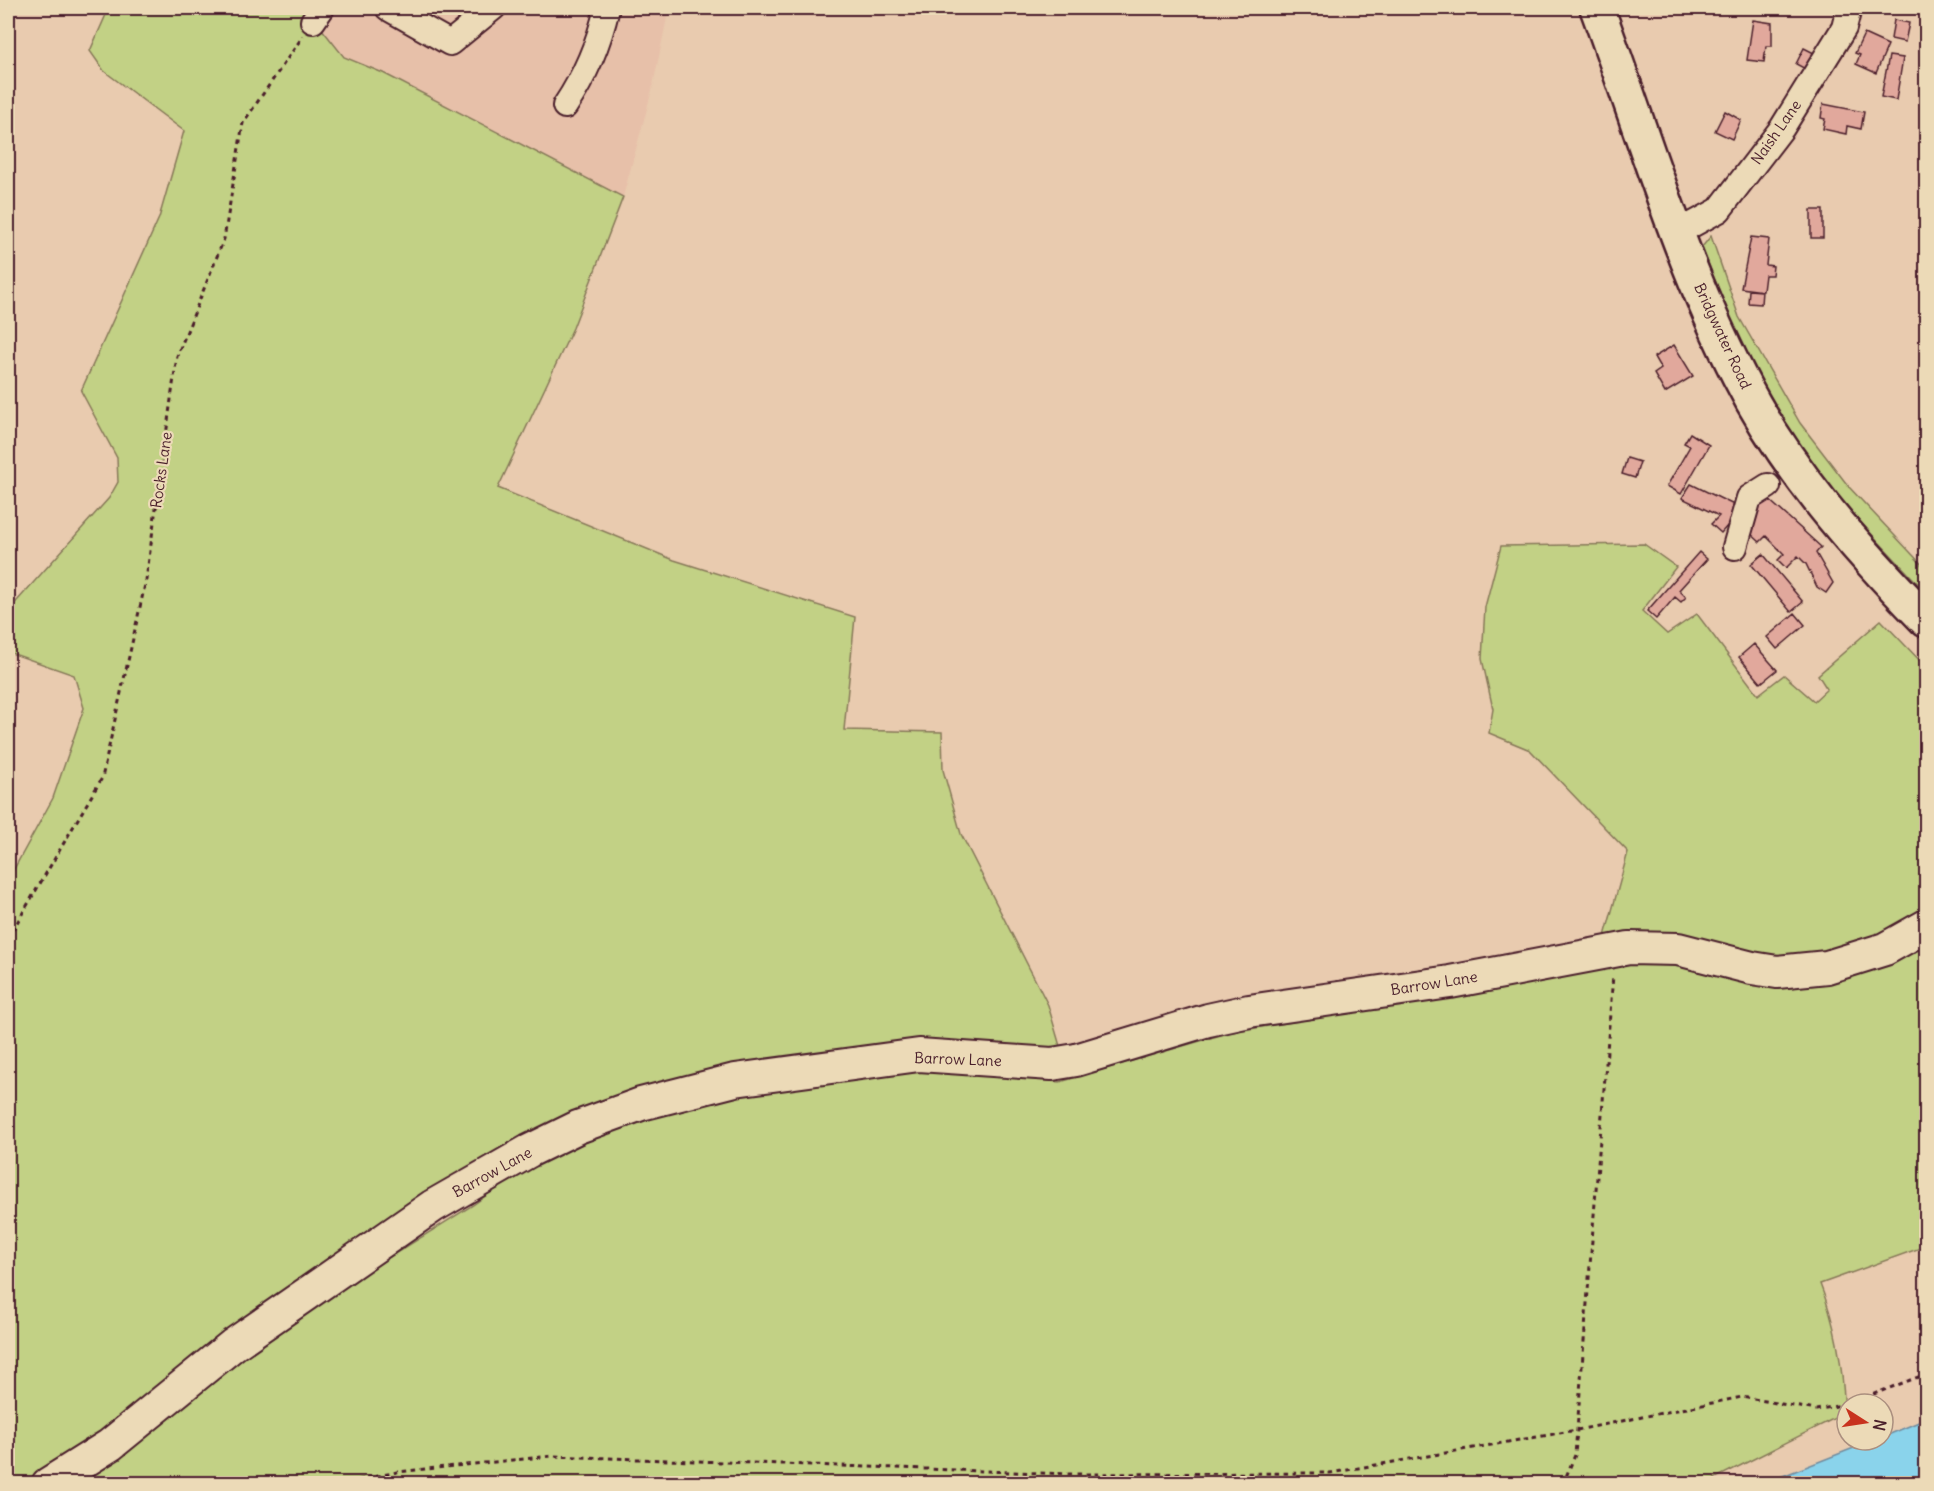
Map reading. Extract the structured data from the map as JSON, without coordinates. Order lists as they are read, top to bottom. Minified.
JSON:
{"streets":{"highway":["Bridgwater Road"],"main road":["Barrow Lane"],"street":["Naish Lane"],"path":["Rocks Lane"]},"crossings":[["Naish Lane","Bridgwater Road"]],"north":"right"}
